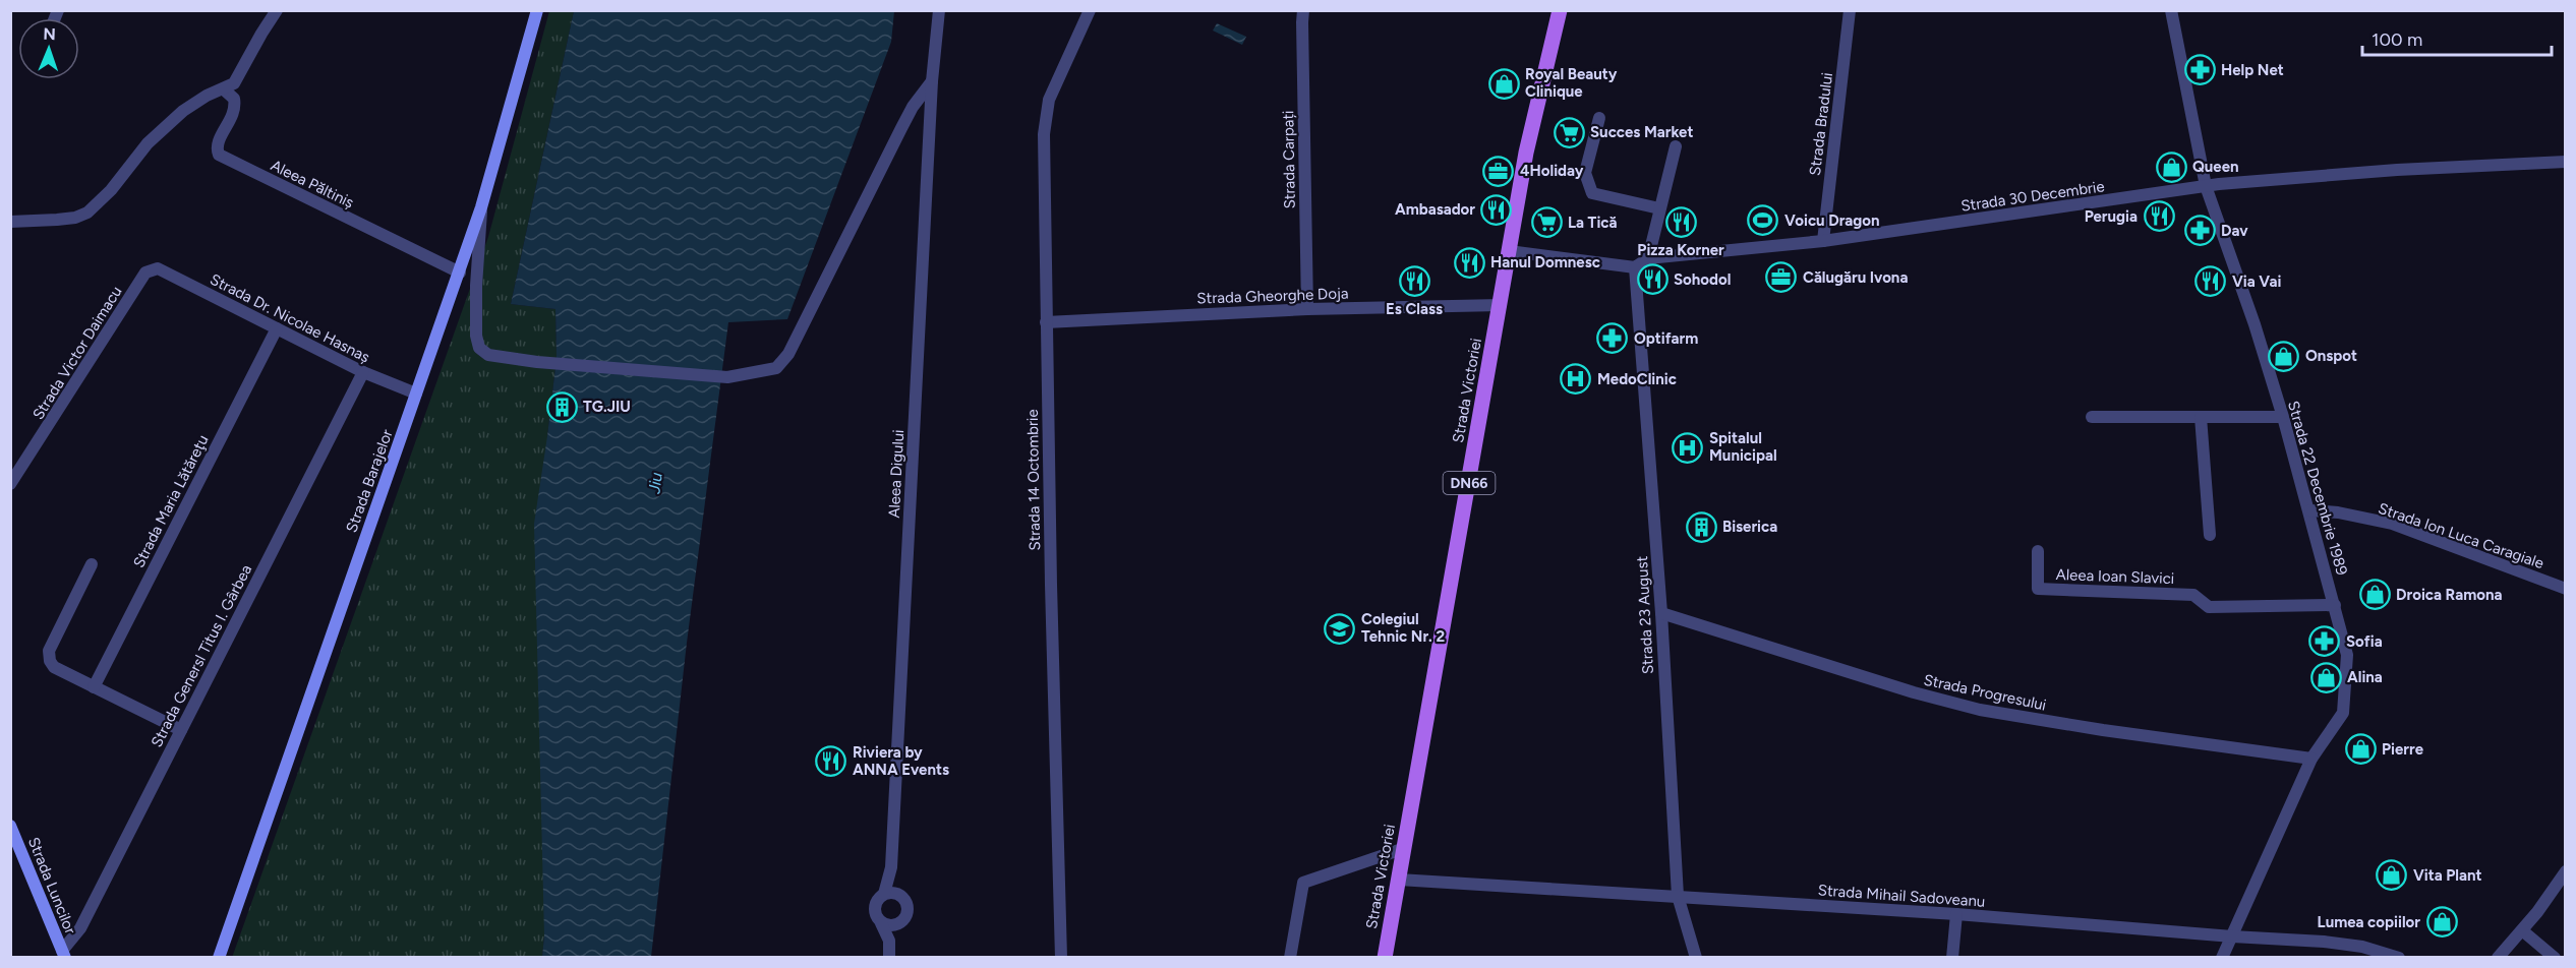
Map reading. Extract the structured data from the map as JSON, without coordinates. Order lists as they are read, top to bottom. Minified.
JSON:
{"streets":{"main road":["Strada Victoriei","Strada Barajelor","DN66","Strada Luncilor"],"street":["Strada Bradului","Strada Carpați","Aleea Păltiniș","Strada 30 Decembrie","Strada Gheorghe Doja","Strada Dr. Nicolae Hasnaș","Strada Victor Daimacu","Aleea Digului","Strada 14 Octombrie","Strada 22 Decembrie 1989","Strada Maria Lătăreţu","Strada Ion Luca Caragiale","Aleea Ioan Slavici","Strada 23 August","Strada Genersl Titus I. Gârbea","Strada Progresului","Strada Mihail Sadoveanu"]},"crossings":[["Strada Bradului","Strada 30 Decembrie"],["Strada Carpați","Strada Gheorghe Doja"],["Aleea Păltiniș","Strada Barajelor"],["Strada 30 Decembrie","Strada 22 Decembrie 1989"],["Strada 30 Decembrie","Strada 23 August"],["Strada Gheorghe Doja","Strada Victoriei"],["Strada Gheorghe Doja","Strada 14 Octombrie"],["Strada Dr. Nicolae Hasnaș","Strada Victor Daimacu"],["Strada Dr. Nicolae Hasnaș","Strada Barajelor"],["Strada Dr. Nicolae Hasnaș","Strada Maria Lătăreţu"],["Strada Dr. Nicolae Hasnaș","Strada Genersl Titus I. Gârbea"],["Strada Victoriei","Strada Mihail Sadoveanu"],["Strada 22 Decembrie 1989","Strada Ion Luca Caragiale"],["Strada 22 Decembrie 1989","Aleea Ioan Slavici"],["Strada 22 Decembrie 1989","Strada Progresului"],["Strada 22 Decembrie 1989","Strada Mihail Sadoveanu"],["Strada 23 August","Strada Progresului"],["Strada 23 August","Strada Mihail Sadoveanu"],["Strada Genersl Titus I. Gârbea","Strada Luncilor"]],"water":["Jiu"],"places":{"pharmacy":["Help Net","Dav","Optifarm","Sofia"],"shop":["Royal Beauty Clinique","Queen","Onspot","Droica Ramona","Alina","Pierre","Vita Plant","Lumea copiilor"],"supermarket":["Succes Market","La Tică"],"office":["4Holiday","Călugăru Ivona"],"restaurant":["Ambasador","Perugia","Pizza Korner","Hanul Domnesc","Sohodol","Es Class","Via Vai","Riviera by ANNA Events"],"sports":["Voicu Dragon"],"hospital":["MedoClinic","Spitalul Municipal"],"building":["TG.JIU","Biserica"],"school or university":["Colegiul Tehnic Nr. 2"]},"scale_bar":"100 m","north":"top"}
